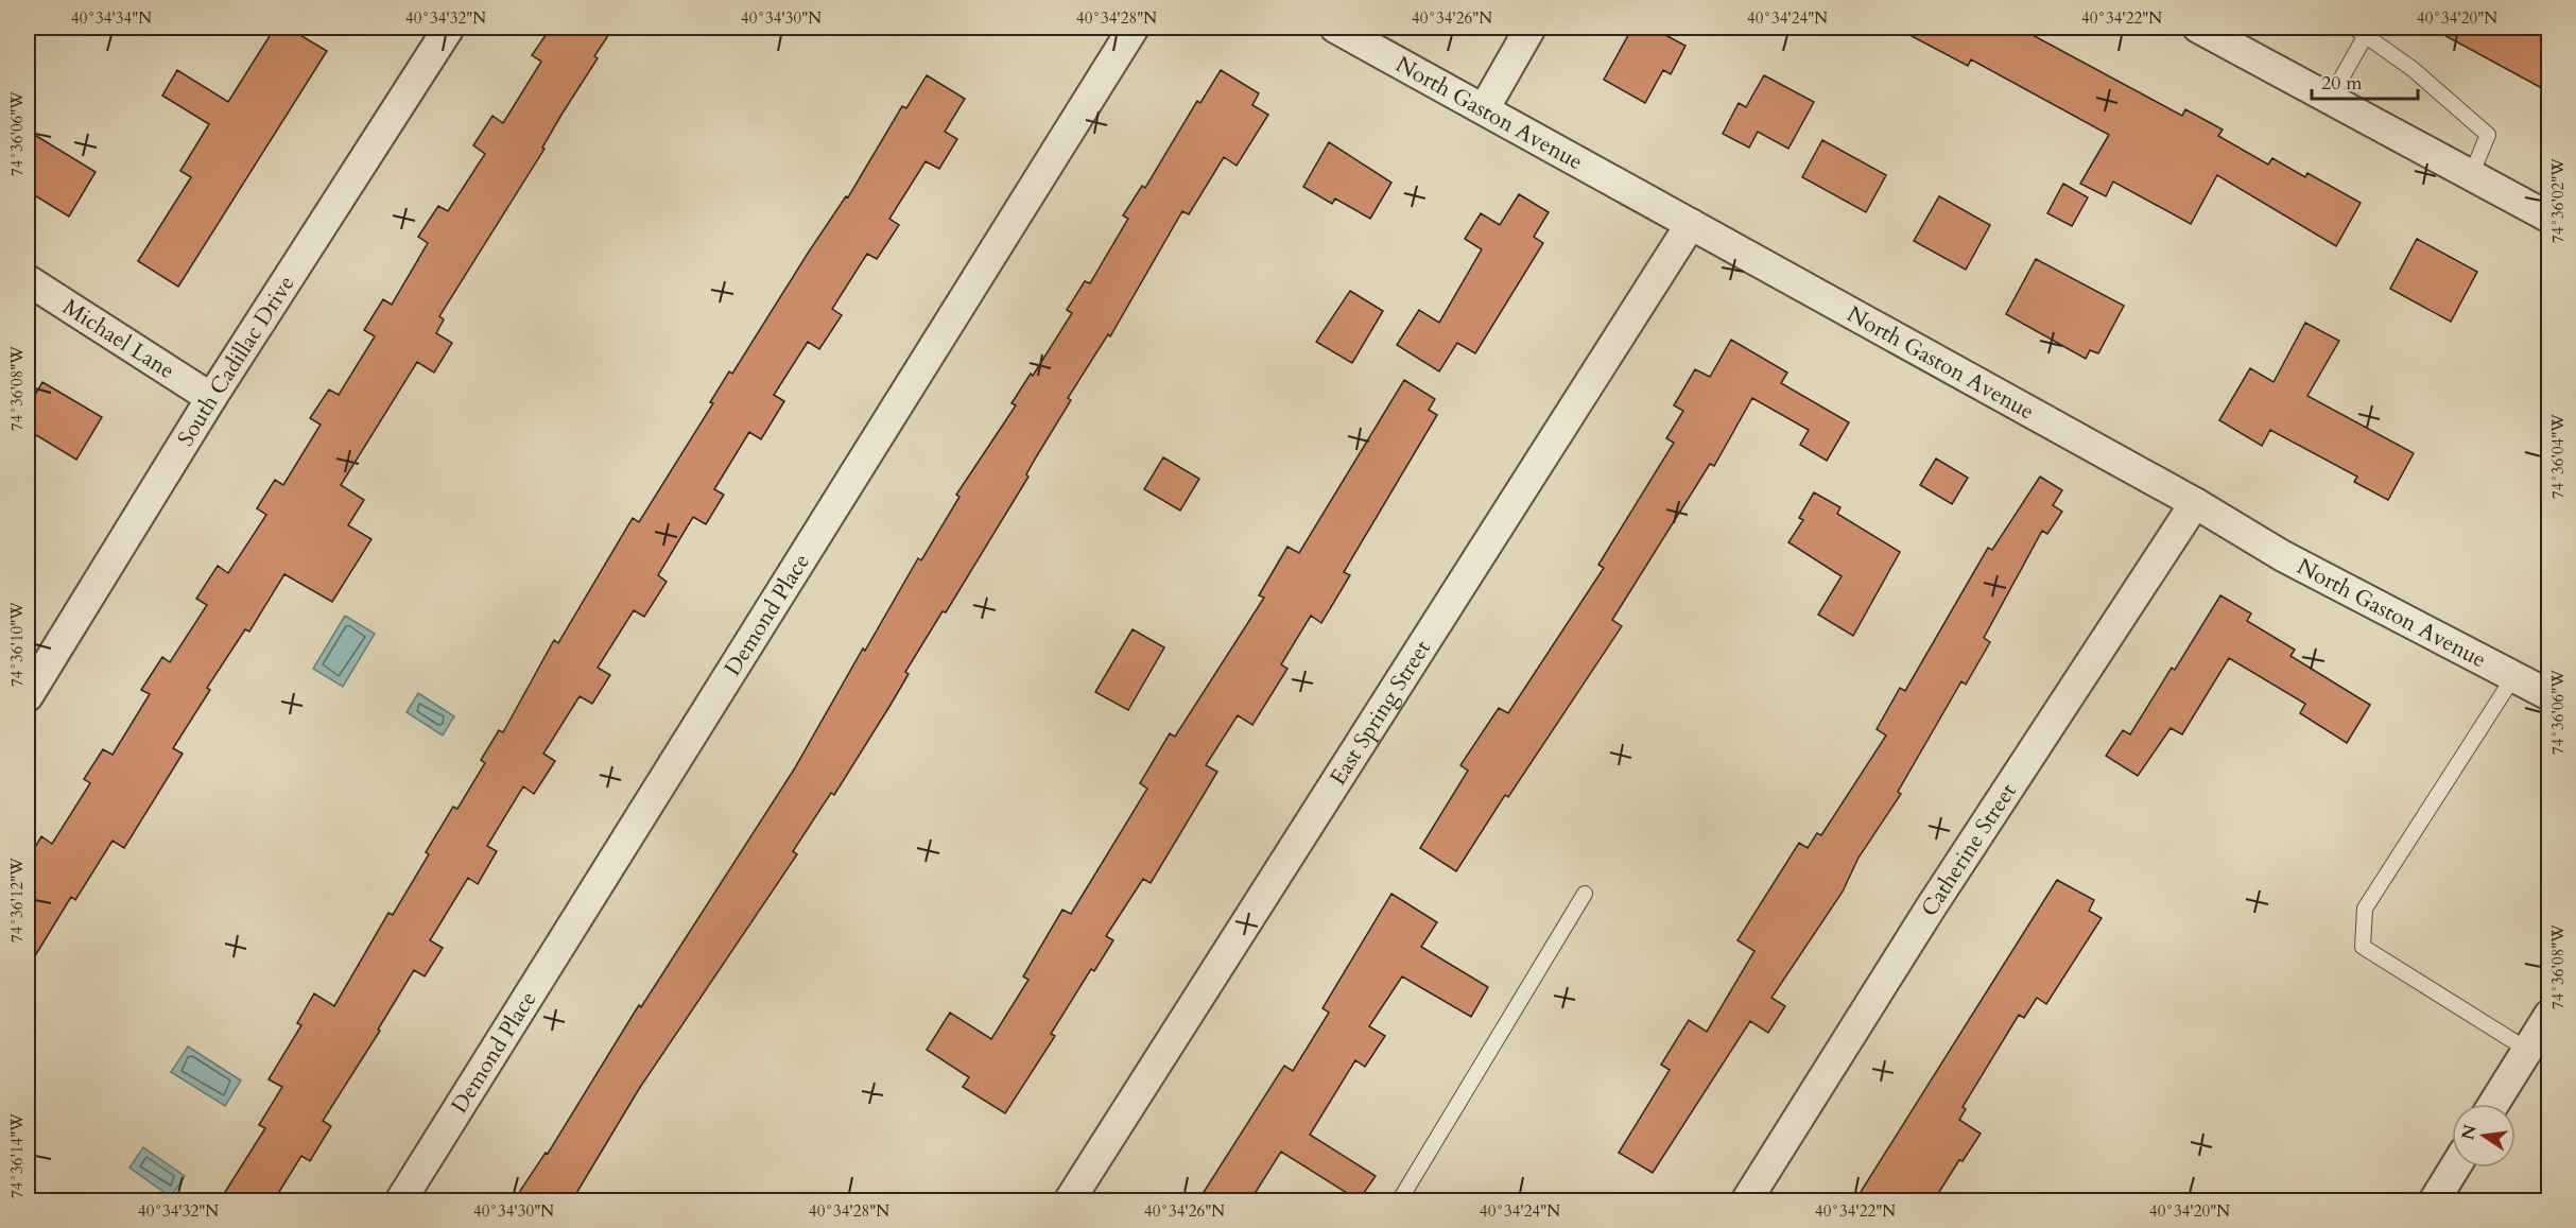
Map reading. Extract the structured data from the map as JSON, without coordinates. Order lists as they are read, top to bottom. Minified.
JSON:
{"streets":{"street":["North Gaston Avenue","Michael Lane","South Cadillac Drive","Demond Place","East Spring Street","Catherine Street"]},"crossings":[["North Gaston Avenue","East Spring Street"],["North Gaston Avenue","Catherine Street"],["Michael Lane","South Cadillac Drive"]],"scale_bar":"20 m","north":"left","coordinates":["40°34'34\"N","40°34'32\"N","40°34'30\"N","40°34'28\"N","40°34'26\"N","40°34'24\"N","40°34'22\"N","40°34'20\"N","74°36'06\"W","74°36'02\"W","74°36'08\"W","74°36'04\"W","74°36'10\"W","74°36'12\"W","74°36'14\"W"]}
